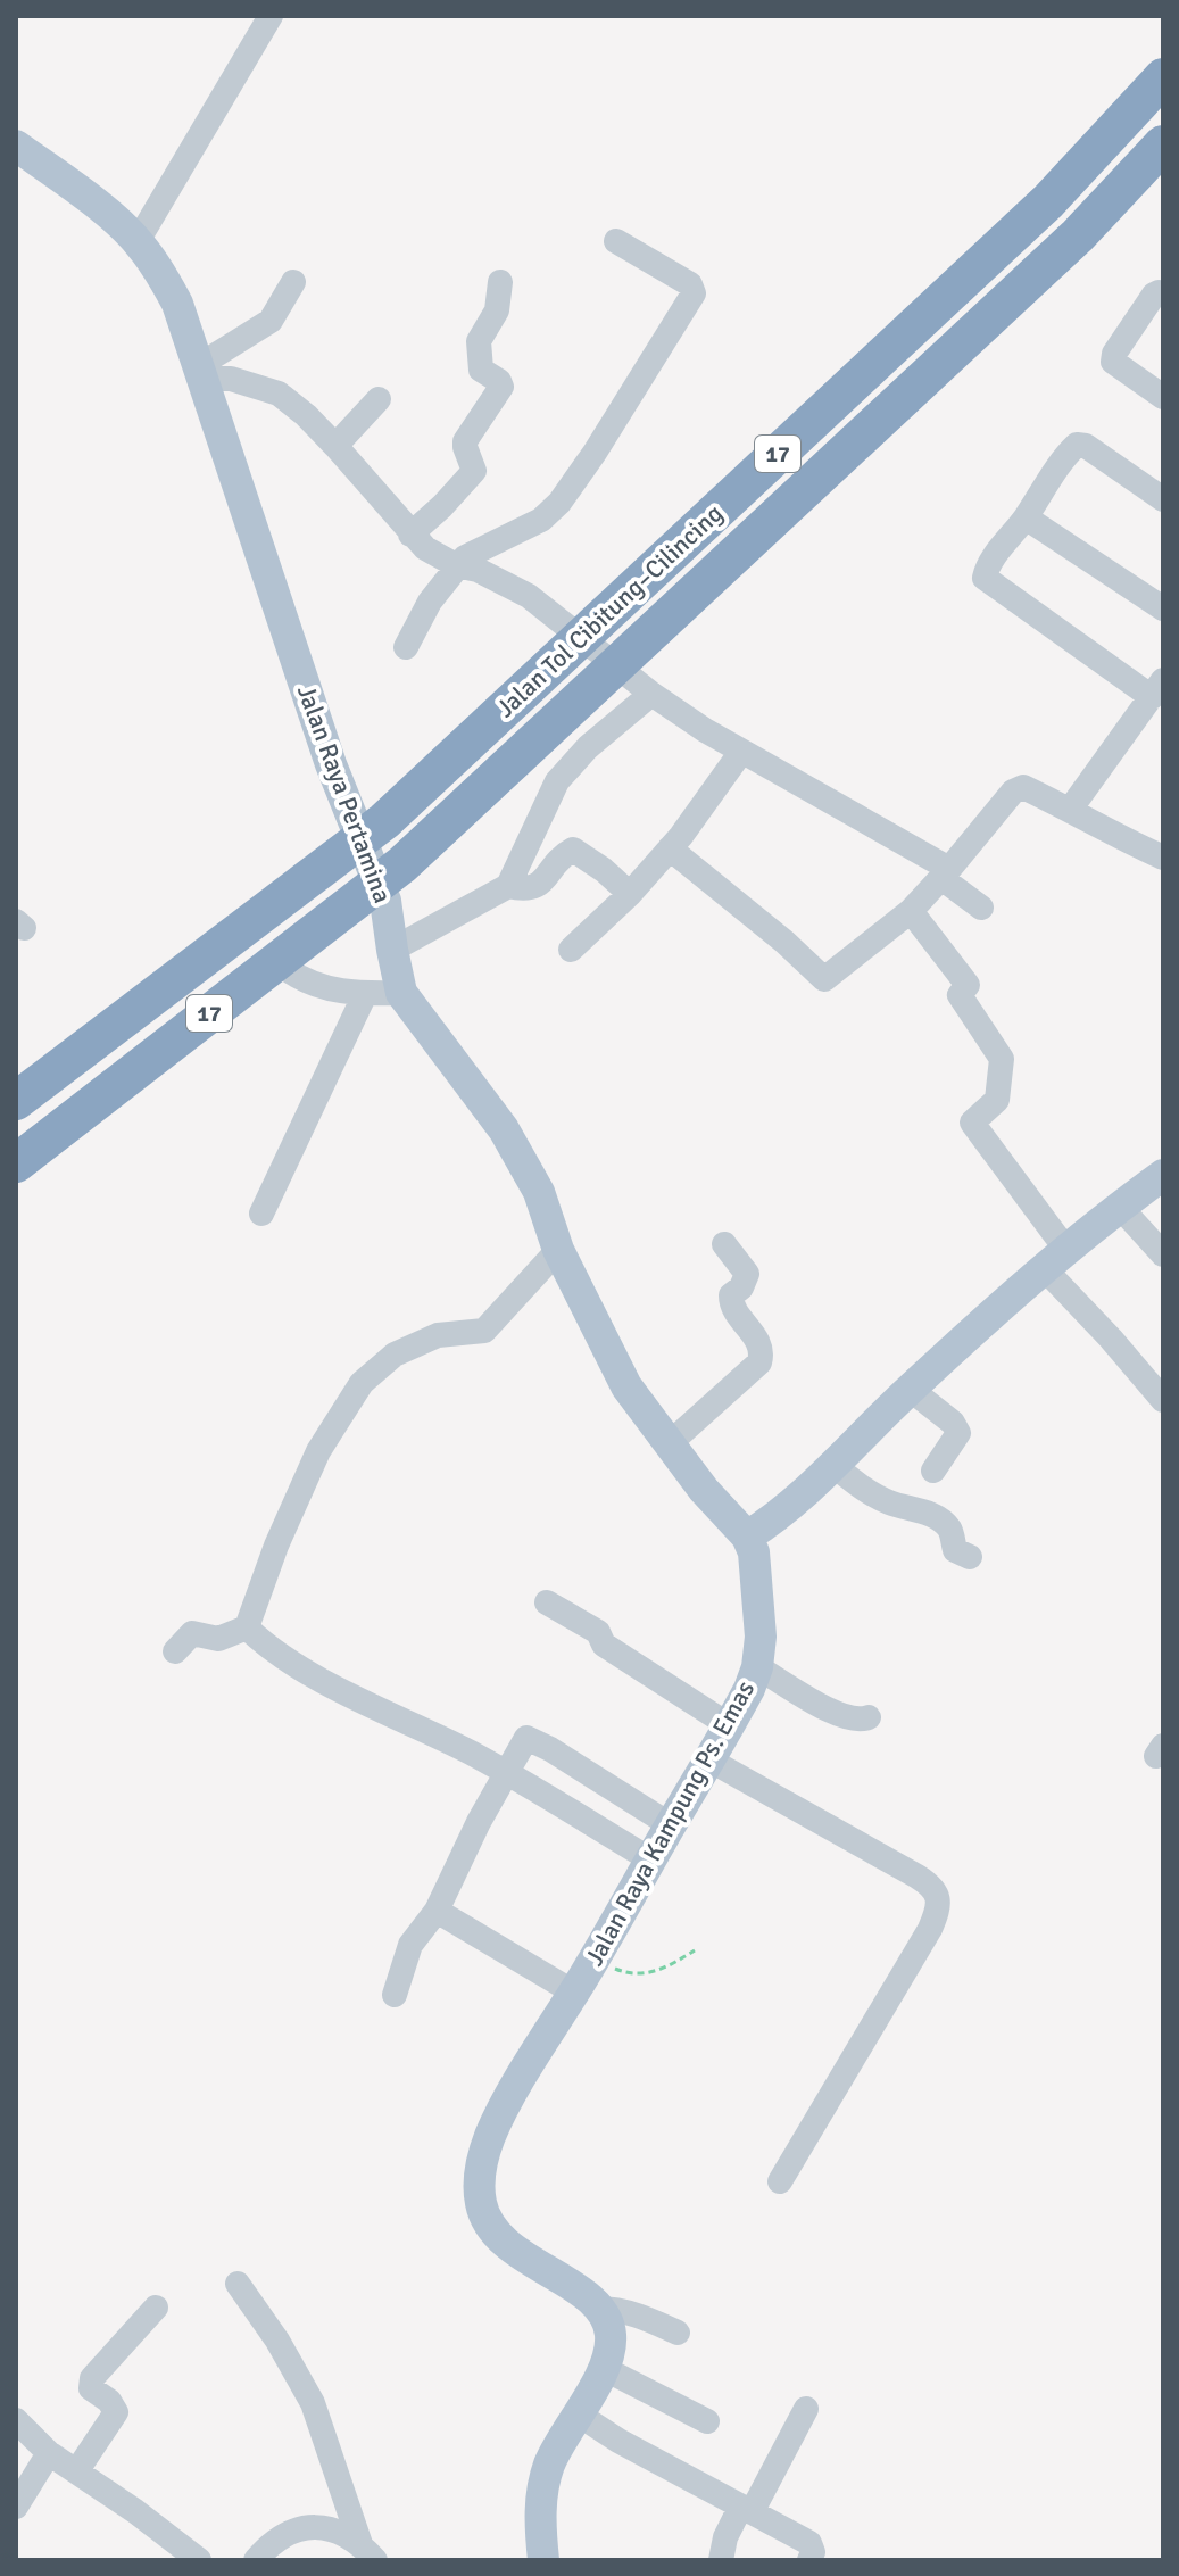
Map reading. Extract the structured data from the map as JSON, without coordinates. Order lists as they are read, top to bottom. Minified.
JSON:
{"streets":{"highway":["17","Jalan Tol Cibitung–Cilincing"],"main road":["Jalan Raya Pertamina","Jalan Raya Kampung Ps. Emas"]},"crossings":[["Jalan Raya Pertamina","Jalan Raya Kampung Ps. Emas"]]}
